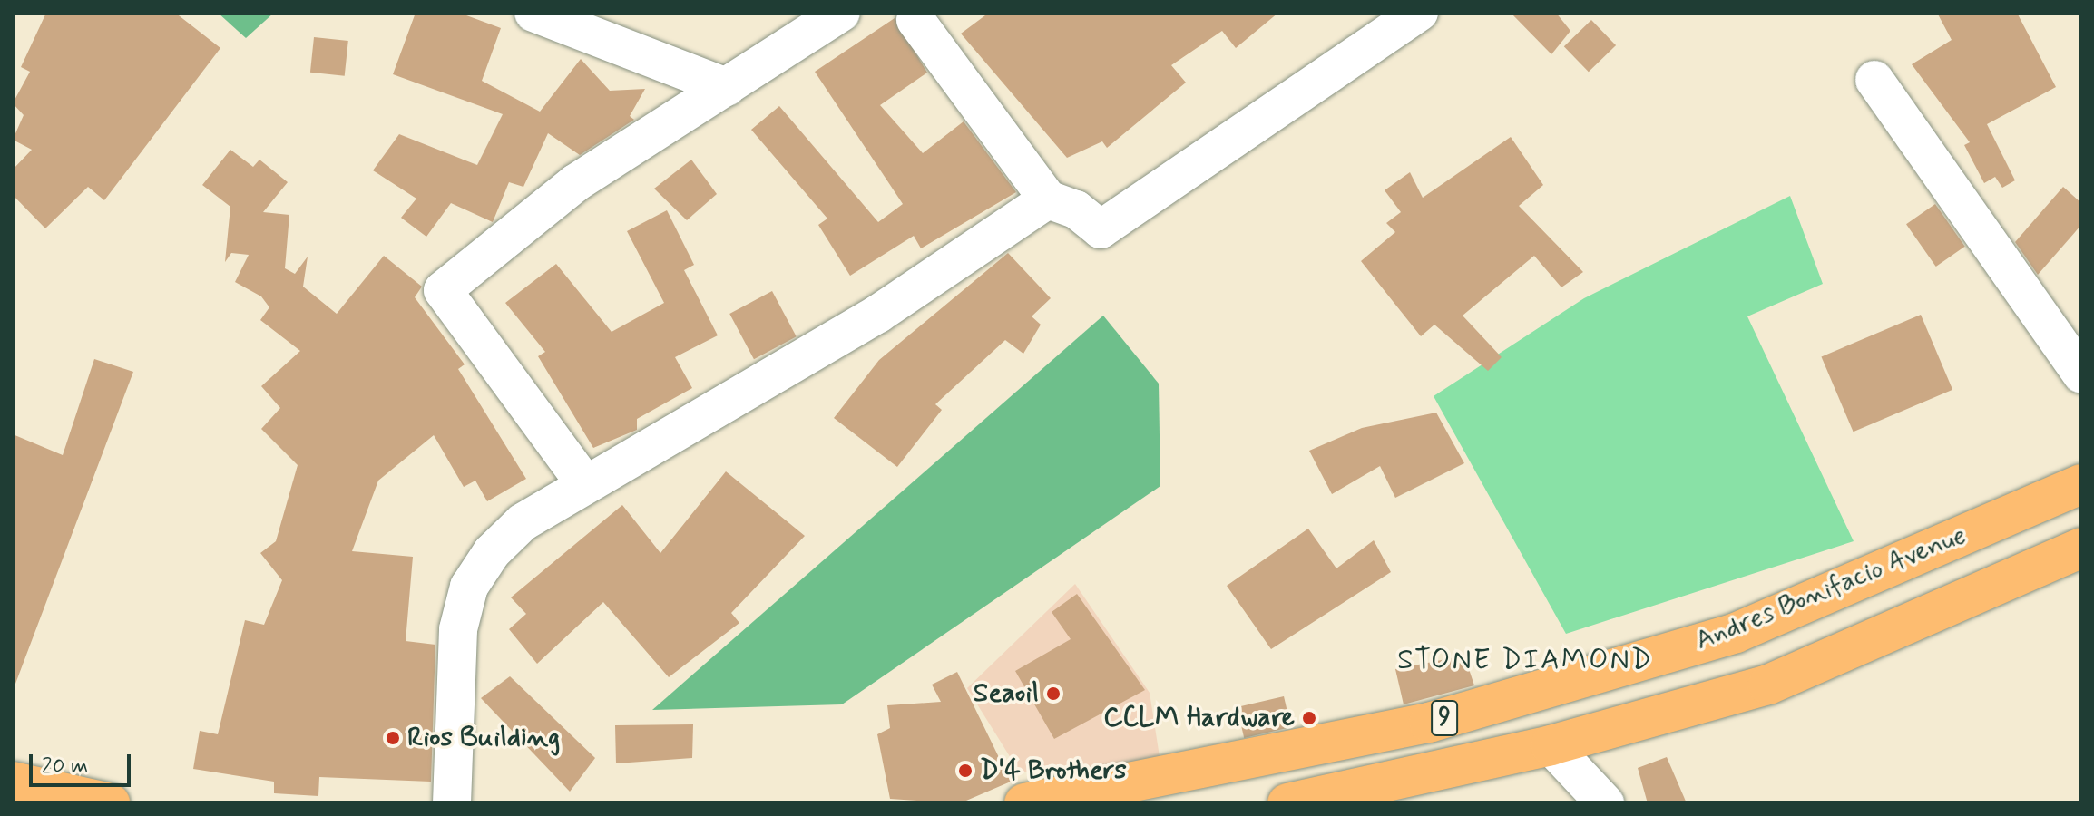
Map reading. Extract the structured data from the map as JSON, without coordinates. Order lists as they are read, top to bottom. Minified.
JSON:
{"streets":{"highway":["Andres Bonifacio Avenue","9"]},"districts":["STONE DIAMOND"],"places":["Seaoil","CCLM Hardware","Rios Building","D'4 Brothers"],"scale_bar":"20 m"}
